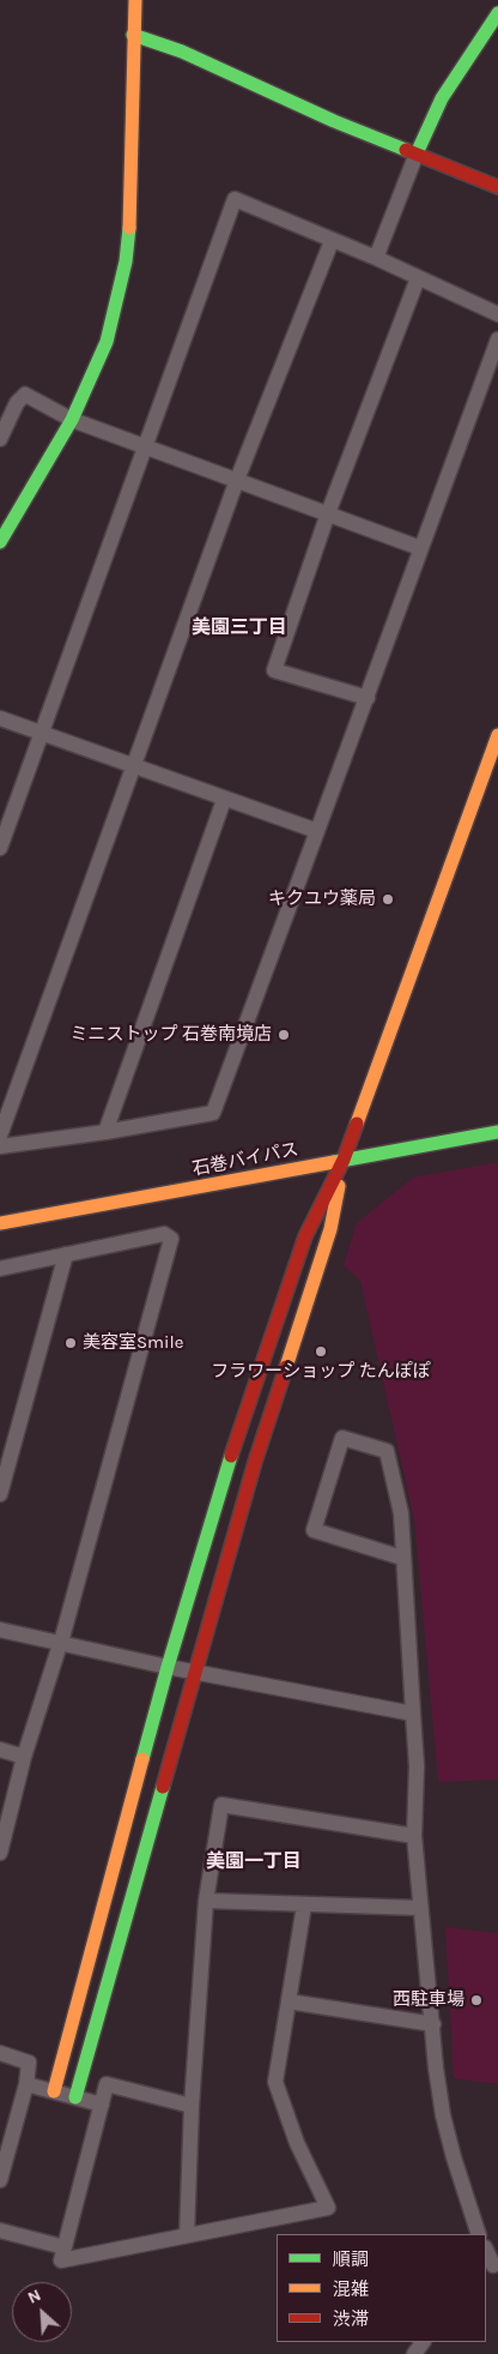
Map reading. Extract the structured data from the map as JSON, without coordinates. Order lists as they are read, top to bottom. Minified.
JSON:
{"streets":{"main road":["石巻バイパス"]},"districts":["美園三丁目","美園一丁目"],"places":["キクユウ薬局","ミニストップ 石巻南境店","美容室Smile","フラワーショップ たんぽぽ","西駐車場"],"legend":["順調","混雑","渋滞"],"north":"top left"}
